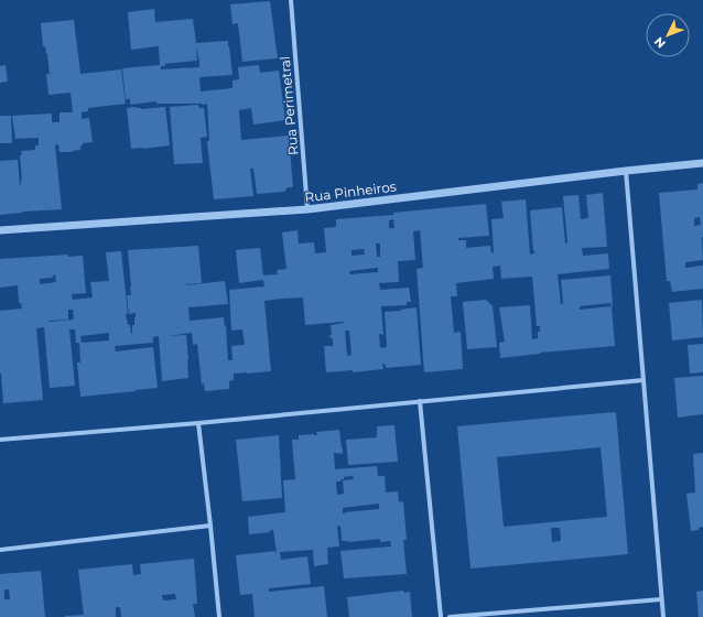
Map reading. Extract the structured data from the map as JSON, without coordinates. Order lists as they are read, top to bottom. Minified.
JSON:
{"streets":{"street":["Rua Perimetral","Rua Pinheiros"]},"crossings":[["Rua Perimetral","Rua Pinheiros"]],"north":"bottom left"}
